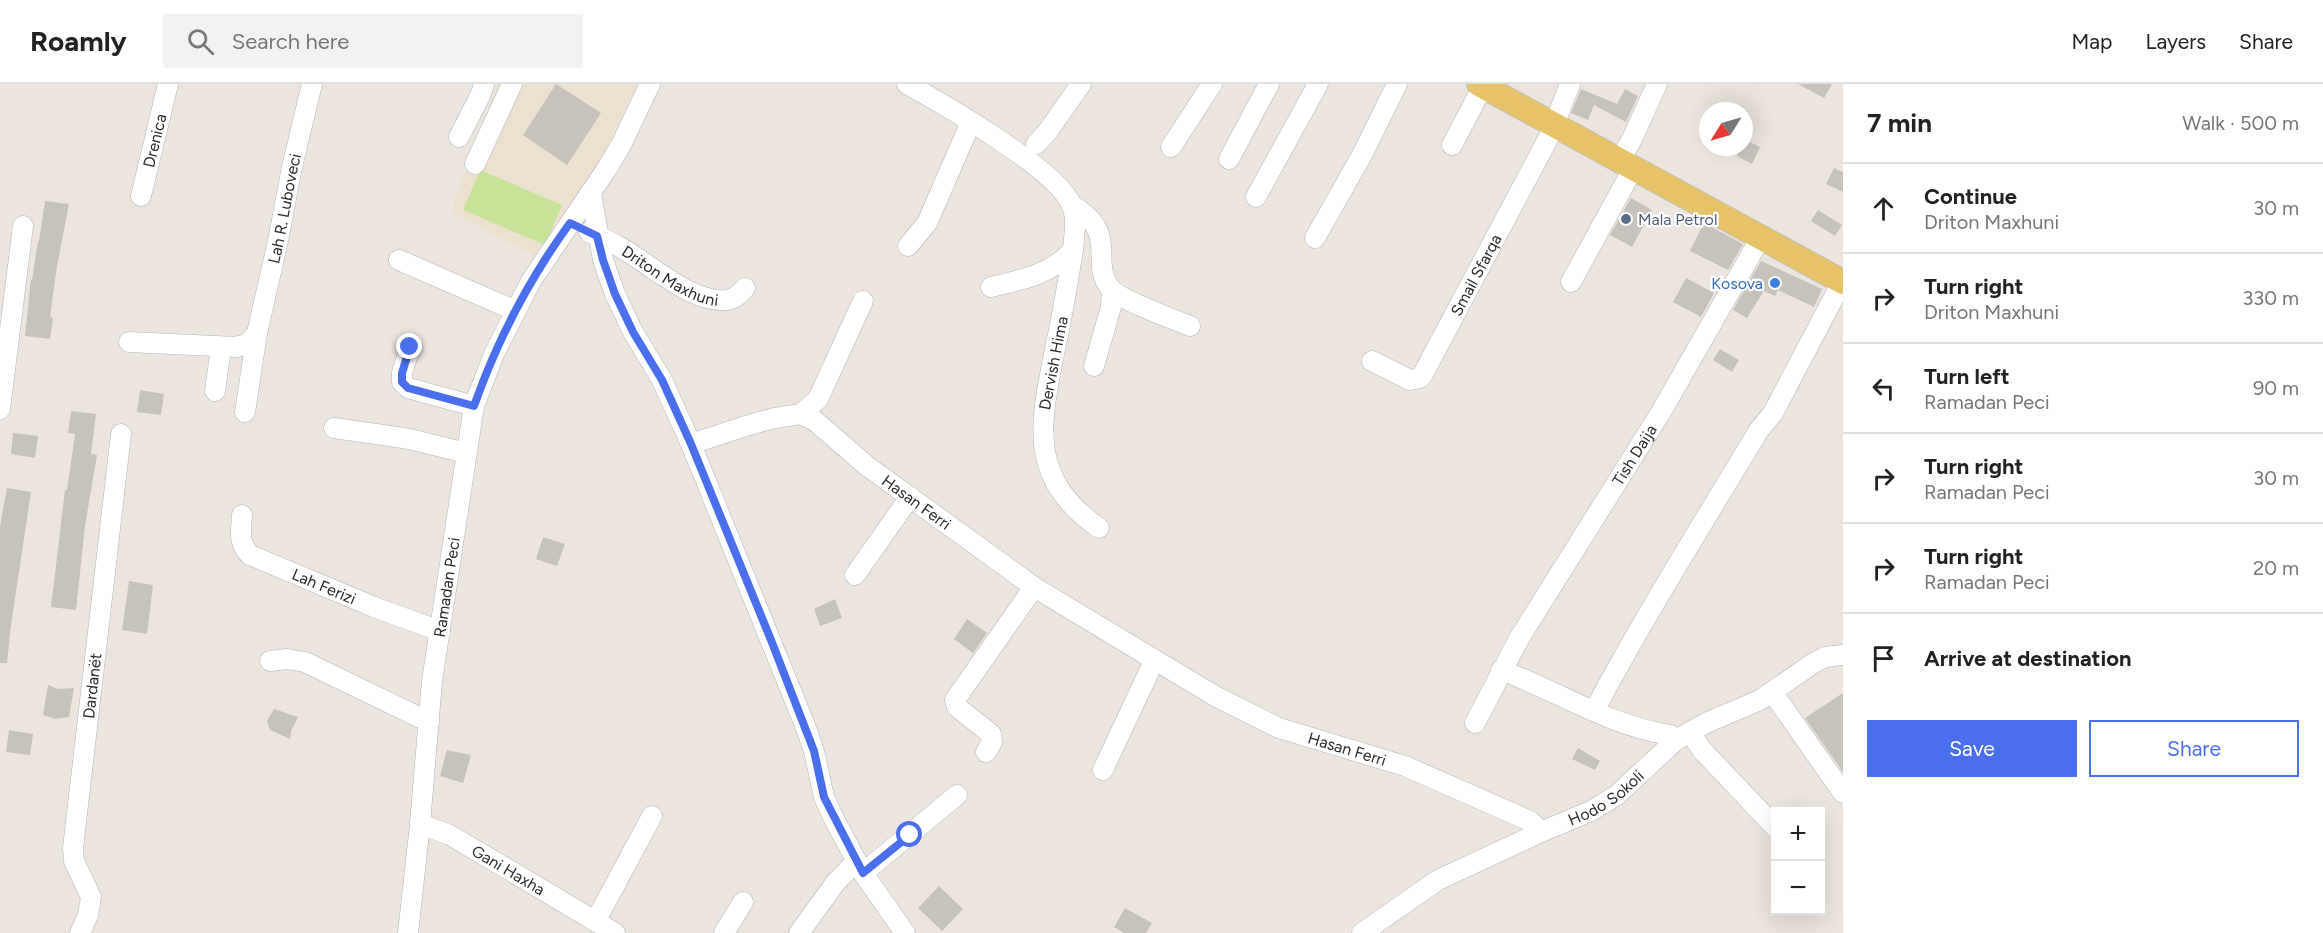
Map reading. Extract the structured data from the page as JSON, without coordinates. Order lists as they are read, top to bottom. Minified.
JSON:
{"streets":{"street":["Drenica","Lah R. Luboveci","Driton Maxhuni","Smail Sfarqa","Dervish Hima","Tish Daija","Hasan Ferri","Lah Ferizi","Ramadan Peci","Dardanët","Hodo Sokoli","Gani Haxha"]},"crossings":[["Driton Maxhuni","Ramadan Peci"],["Hasan Ferri","Hodo Sokoli"],["Lah Ferizi","Ramadan Peci"],["Ramadan Peci","Gani Haxha"]],"places":["Mala Petrol","Kosova"],"north":"bottom left","page":{"header":"Roamly","search":"Search here","nav":["Map","Layers","Share"],"heading":["7 min","Walk · 500 m"],"list":[["Continue","Driton Maxhuni","30 m"],["Turn right","Driton Maxhuni","330 m"],["Turn left","Ramadan Peci","90 m"],["Turn right","Ramadan Peci","30 m"],["Turn right","Ramadan Peci","20 m"],"Arrive at destination"],"buttons":["Save","Share"],"map_buttons":["+","−"]}}
